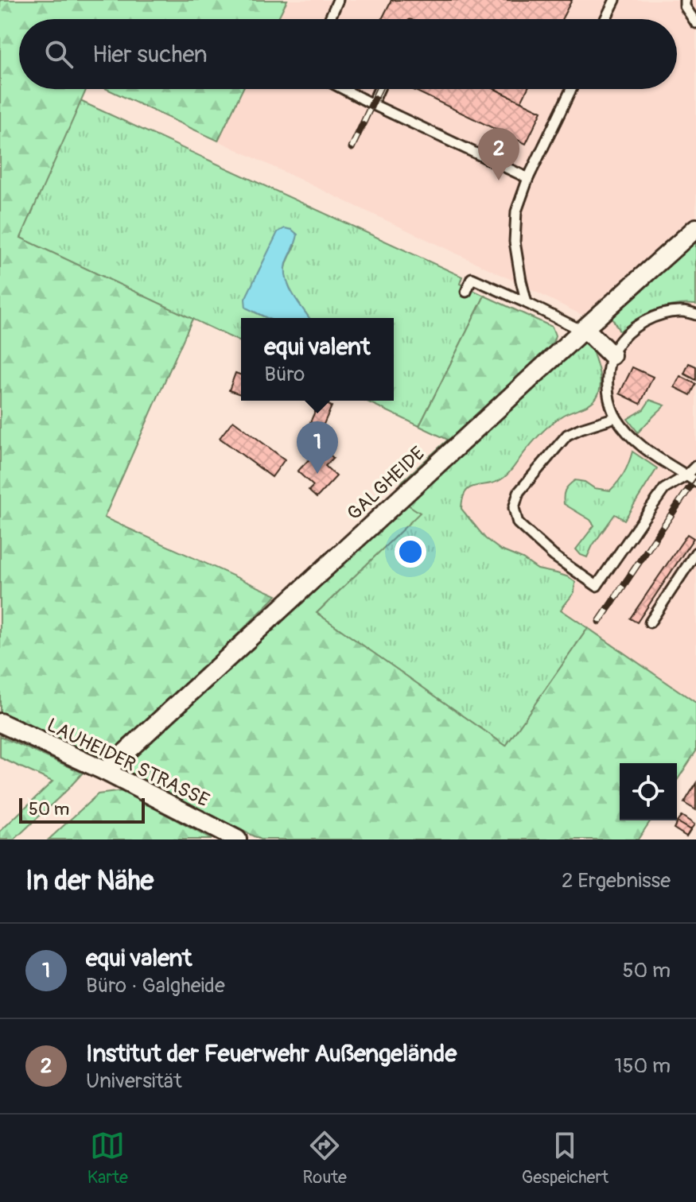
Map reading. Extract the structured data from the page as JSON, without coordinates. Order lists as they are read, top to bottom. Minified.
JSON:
{"streets":{"street":["GALGHEIDE","LAUHEIDER STRASSE"]},"crossings":[["GALGHEIDE","LAUHEIDER STRASSE"]],"scale_bar":"50 m","page":{"search":"Hier suchen","pins":["2","1"],"popup":["equi valent","Büro"],"scale":"50 m","heading":["In der Nähe","2 Ergebnisse"],"list":[{"mark":"1","name":"equi valent","note":"Büro · Galgheide","value":"50 m"},{"mark":"2","name":"Institut der Feuerwehr Außengelände","note":"Universität","value":"150 m"}],"nav":["Karte","Route","Gespeichert"]}}
